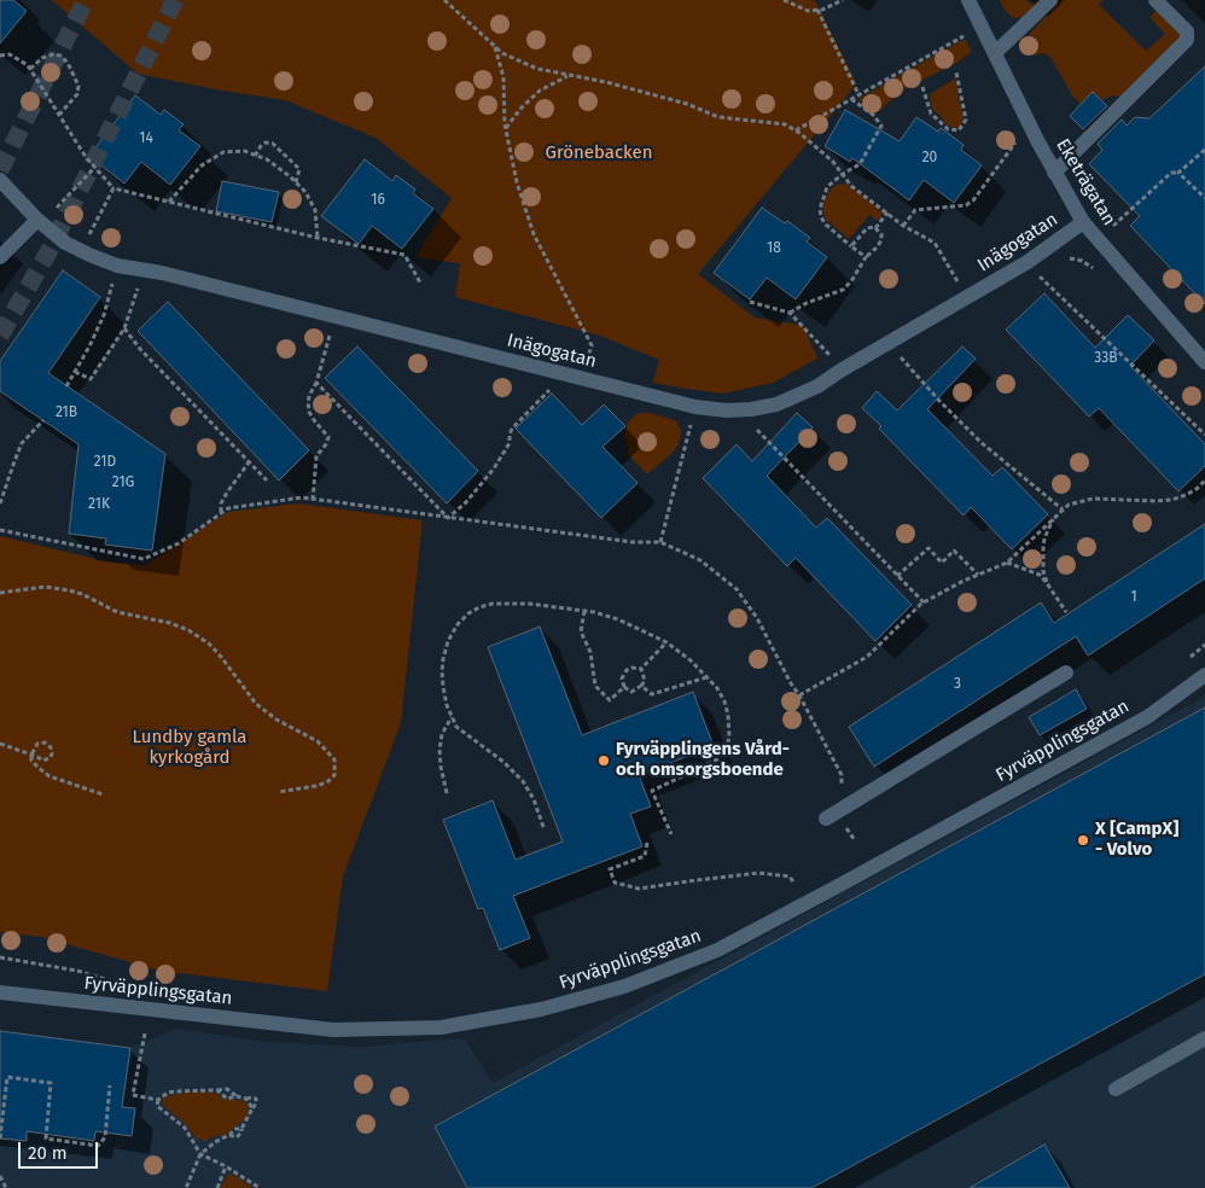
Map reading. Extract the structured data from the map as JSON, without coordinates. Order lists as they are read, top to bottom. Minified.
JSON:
{"streets":{"street":["Eketrägatan","Inägogatan","Fyrväpplingsgatan"]},"crossings":[["Eketrägatan","Inägogatan"]],"parks":["Grönebacken","Lundby gamla kyrkogård"],"places":["Fyrväpplingens Vård- och omsorgsboende","X [CampX] - Volvo"],"house_numbers":["14","20","16","18","33B","21B","21D","21G","21K","1","3"],"scale_bar":"20 m"}
